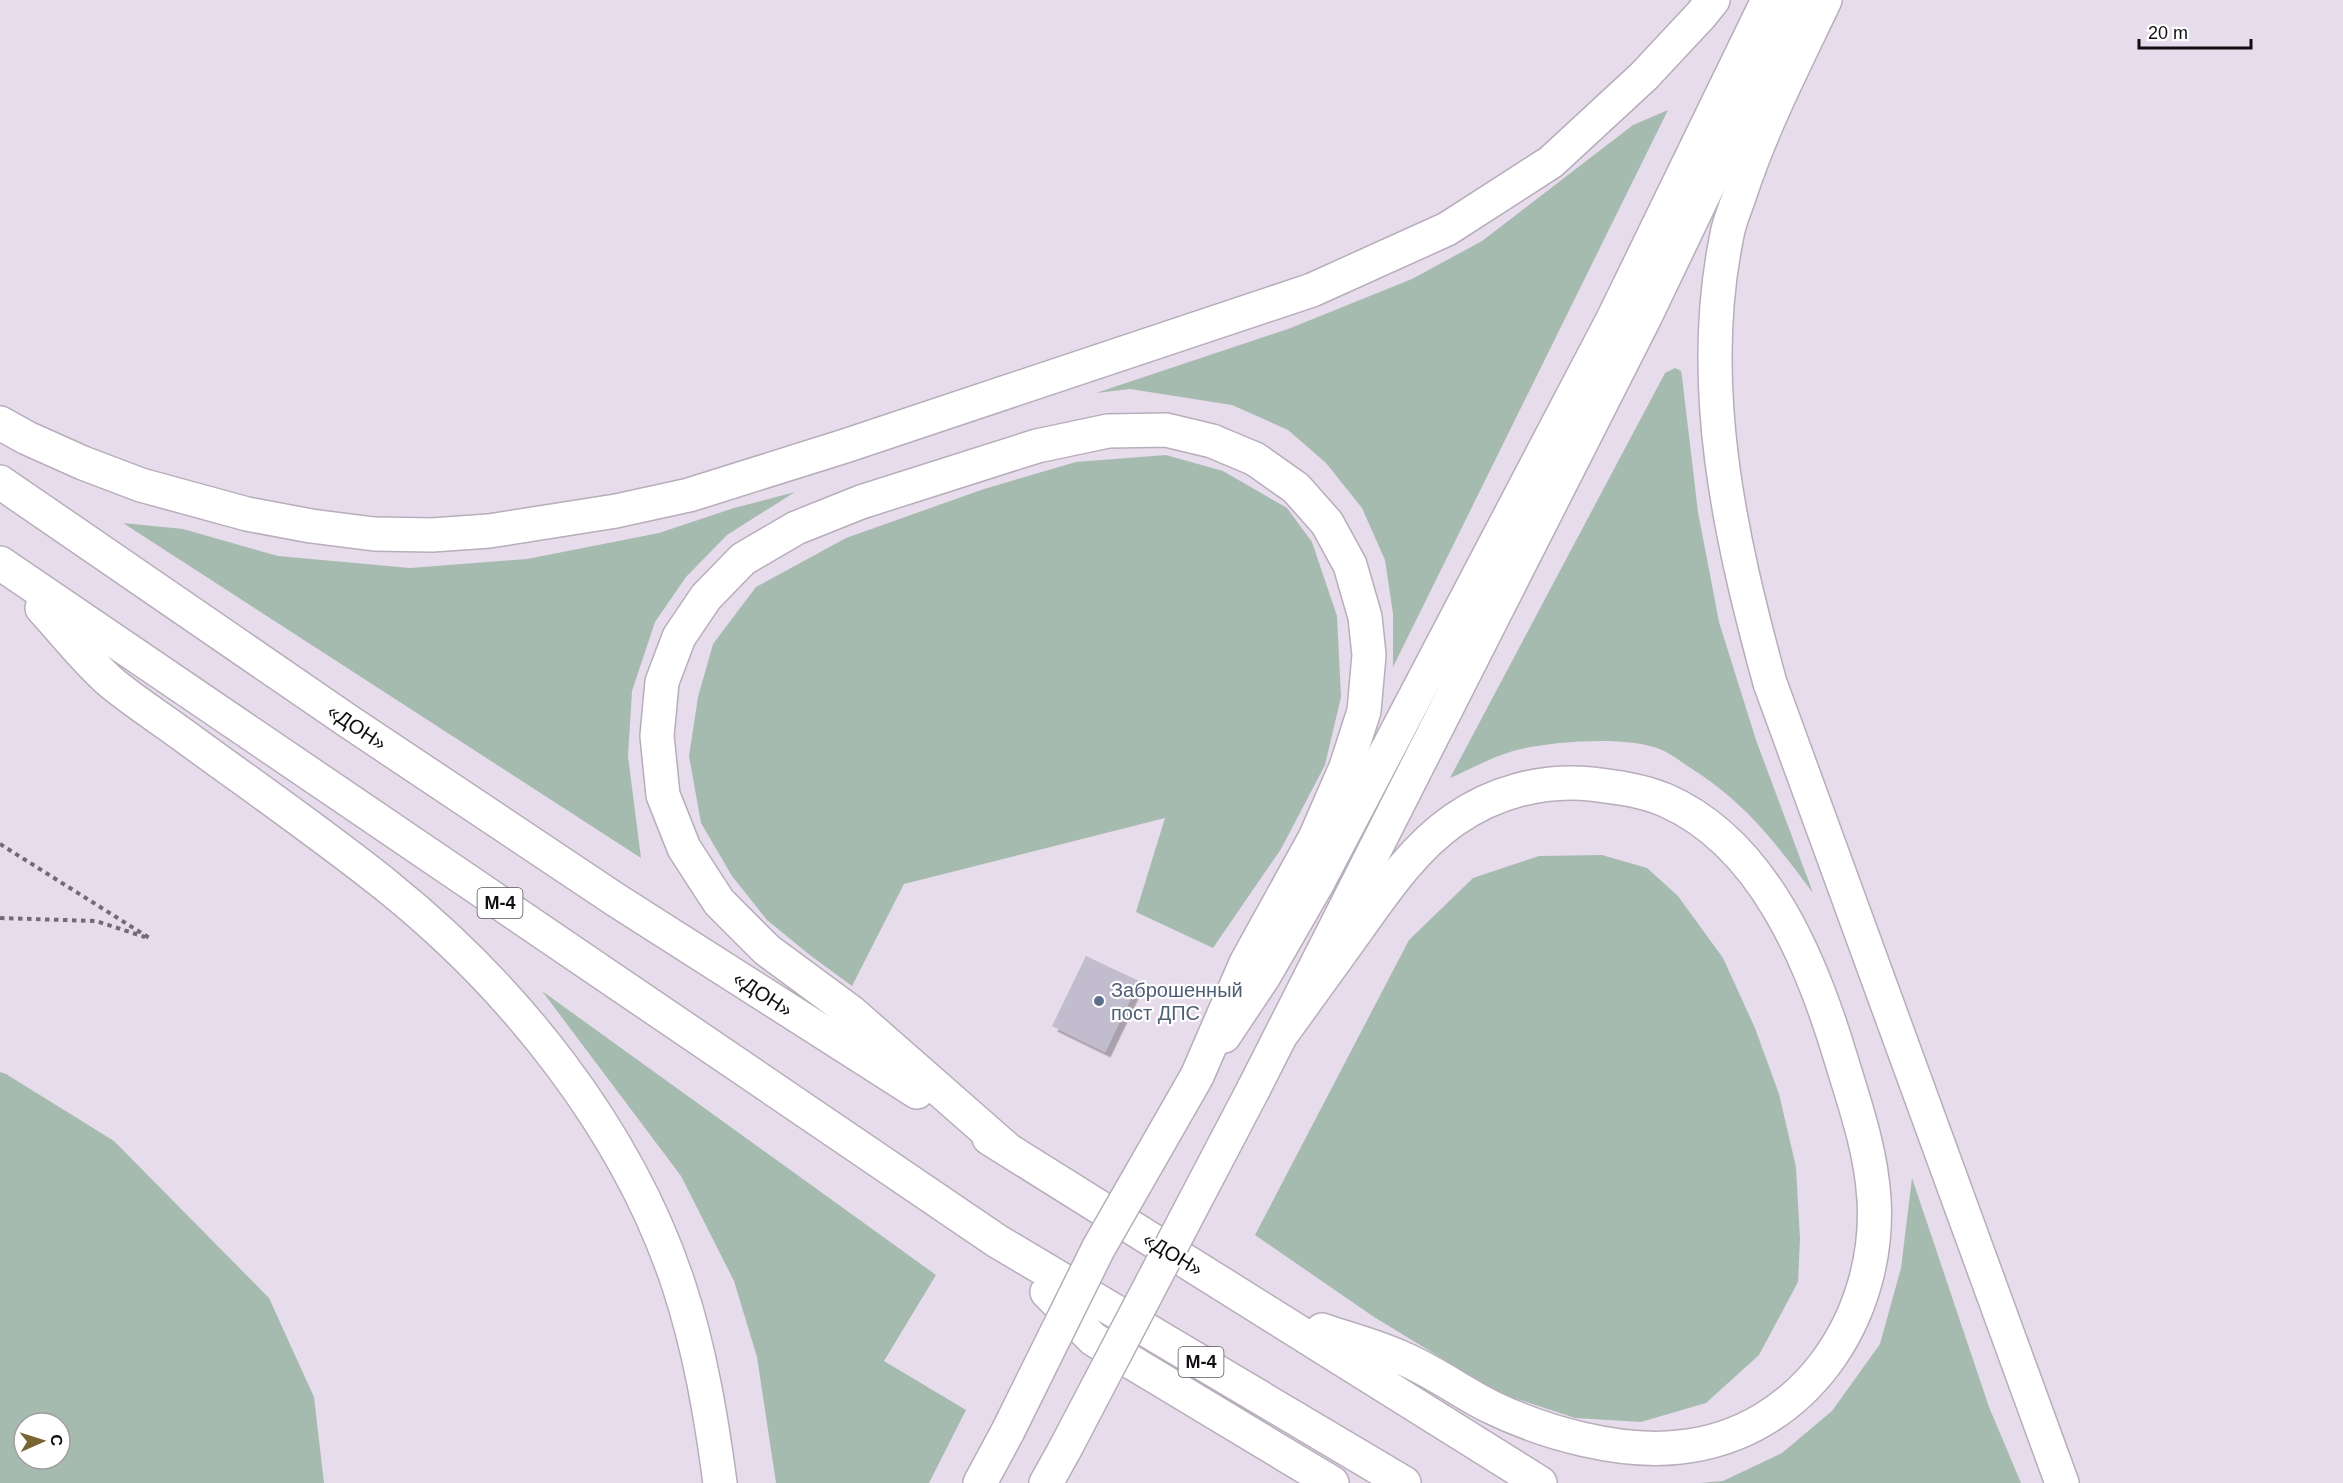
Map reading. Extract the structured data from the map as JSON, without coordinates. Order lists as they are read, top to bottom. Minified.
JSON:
{"streets":{"main road":["«ДОН»","М-4"]},"places":["Заброшенный пост ДПС"],"scale_bar":"20 m","north":"right"}
